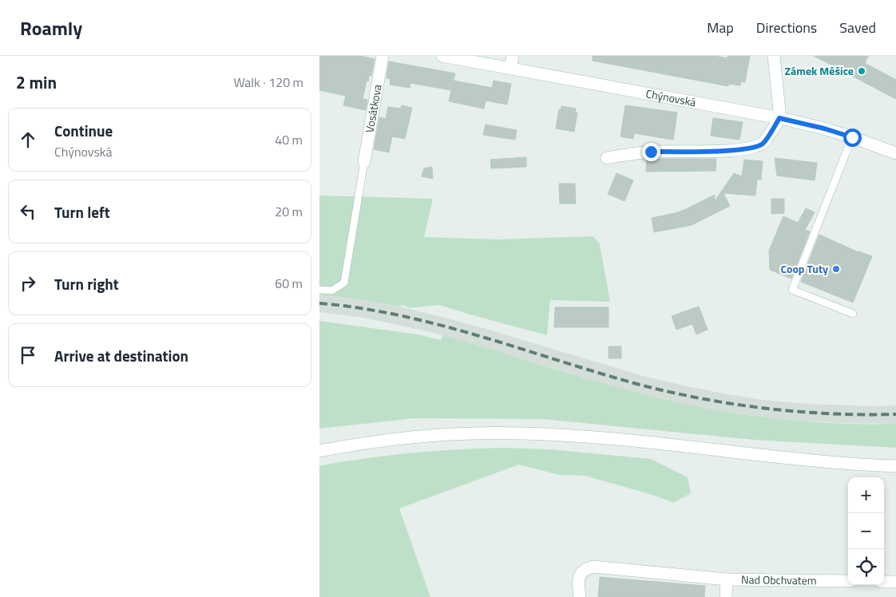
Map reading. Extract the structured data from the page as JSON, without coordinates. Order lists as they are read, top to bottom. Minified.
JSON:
{"streets":{"street":["Chýnovská","Vosátkova","Nad Obchvatem"]},"places":["Zámek Měšice","Coop Tuty"],"page":{"header":"Roamly","nav":["Map","Directions","Saved"],"heading":["2 min","Walk · 120 m"],"list":[["Continue","Chýnovská","40 m"],["Turn left","20 m"],["Turn right","60 m"],"Arrive at destination"],"map_buttons":["+","−"]}}
